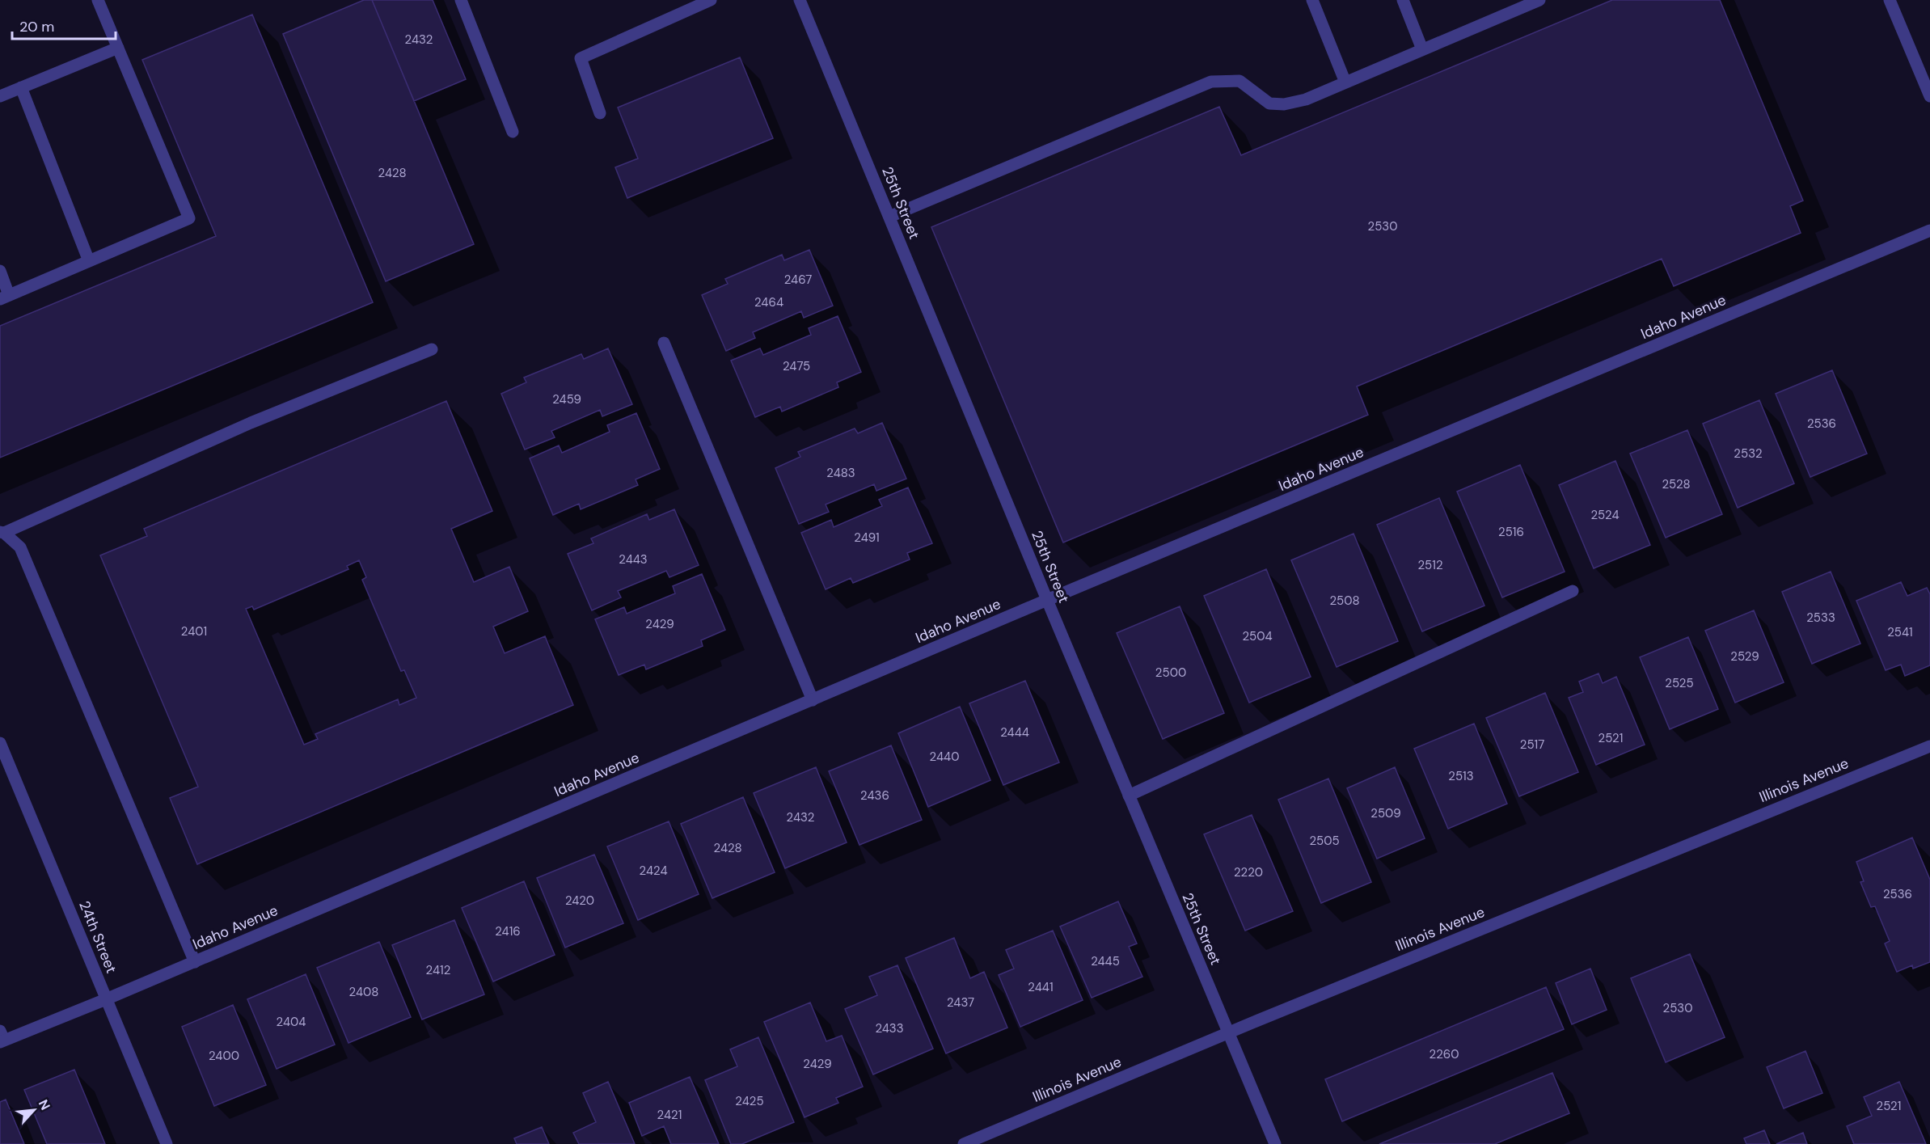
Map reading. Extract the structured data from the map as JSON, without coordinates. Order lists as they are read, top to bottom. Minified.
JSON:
{"streets":{"street":["25th Street","Idaho Avenue","Illinois Avenue","24th Street"]},"crossings":[["25th Street","Idaho Avenue"],["25th Street","Illinois Avenue"],["Idaho Avenue","24th Street"]],"house_numbers":["2432","2428","2530","2467","2464","2475","2459","2536","2532","2483","2528","2524","2516","2491","2443","2512","2508","2533","2429","2401","2541","2504","2529","2500","2525","2444","2521","2517","2440","2513","2436","2509","2432","2505","2428","2424","2220","2536","2420","2416","2445","2412","2441","2408","2437","2530","2404","2433","2260","2400","2429","2425","2521","2421"],"scale_bar":"20 m","north":"top right"}
